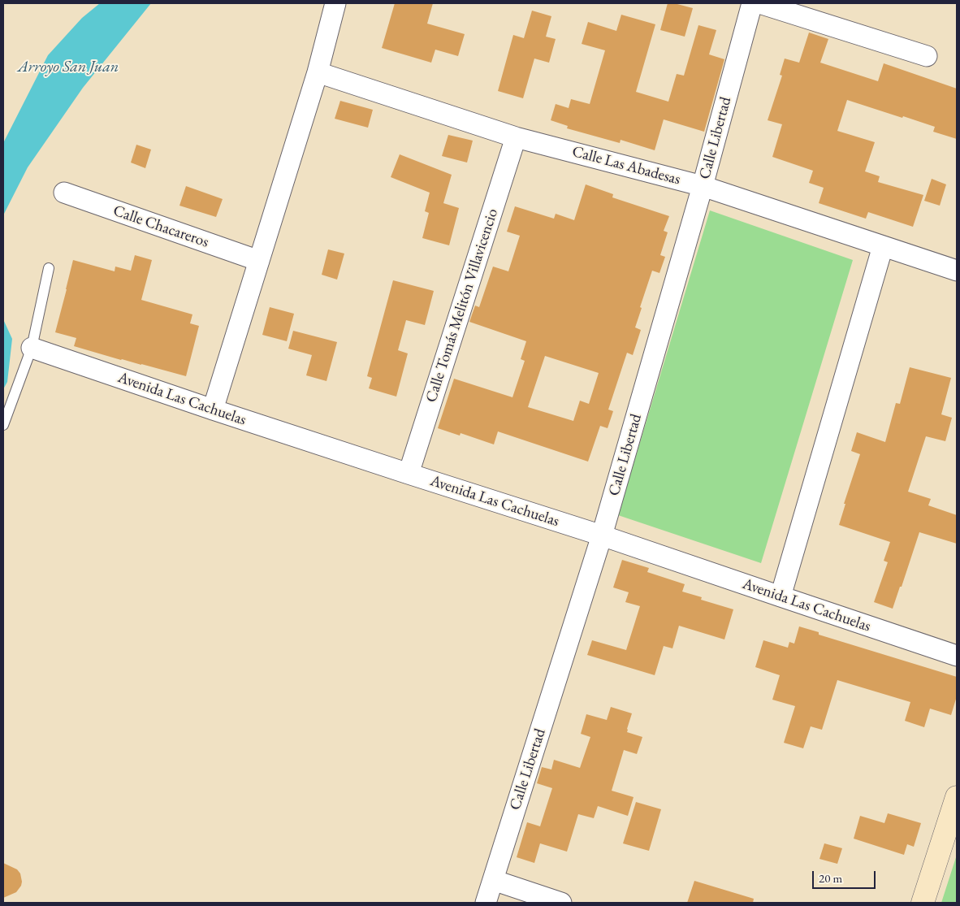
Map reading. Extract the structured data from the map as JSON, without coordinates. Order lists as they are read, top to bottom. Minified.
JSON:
{"streets":{"street":["Calle Libertad","Calle Las Abadesas","Calle Chacareros","Calle Tomás Melitón Villavicencio","Avenida Las Cachuelas"]},"crossings":[["Calle Libertad","Calle Las Abadesas"],["Calle Libertad","Avenida Las Cachuelas"],["Calle Las Abadesas","Calle Tomás Melitón Villavicencio"],["Calle Tomás Melitón Villavicencio","Avenida Las Cachuelas"]],"water":["Arroyo San Juan"],"scale_bar":"20 m"}
